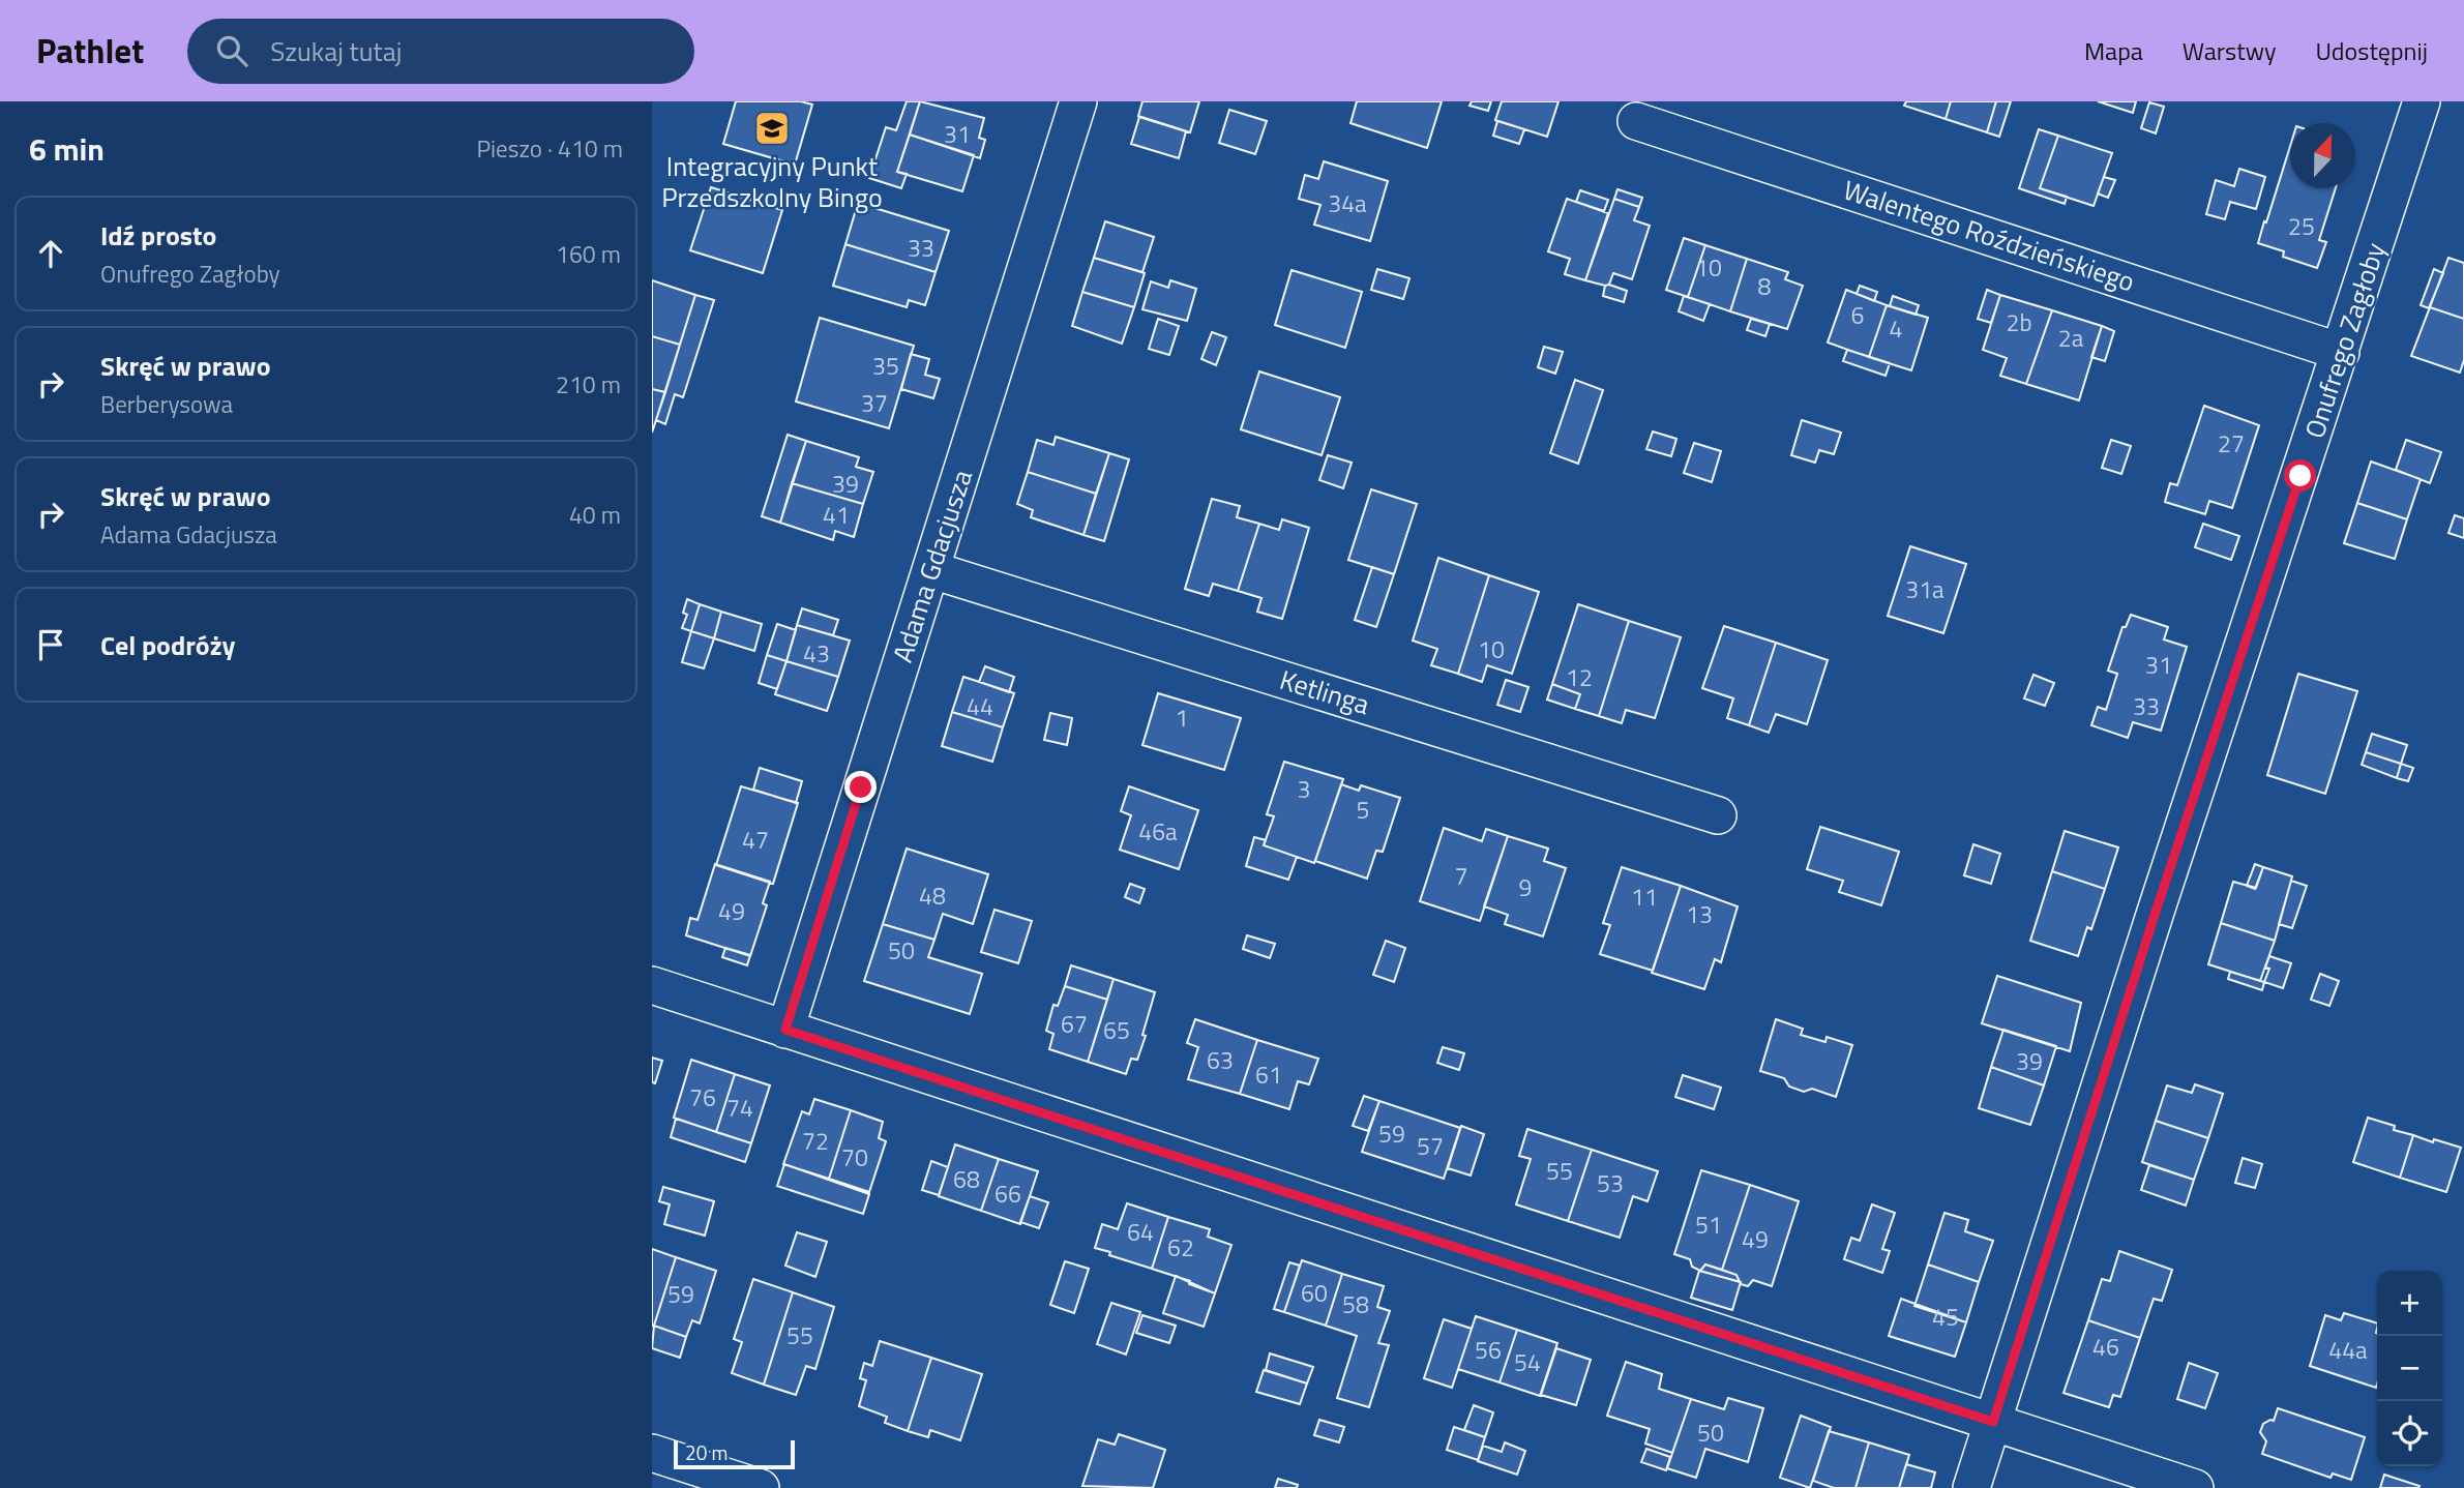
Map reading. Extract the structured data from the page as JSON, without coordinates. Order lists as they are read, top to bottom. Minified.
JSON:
{"streets":{"street":["Walentego Roździeńskiego","Onufrego Zagłoby","Adama Gdacjusza","Ketlinga"]},"crossings":[["Walentego Roździeńskiego","Onufrego Zagłoby"],["Adama Gdacjusza","Ketlinga"]],"places":{"school or university":["Integracyjny Punkt Przedszkolny Bingo"]},"house_numbers":["31","34a","25","33","10","8","6","2b","4","2a","35","37","27","39","41","31a","10","43","31","12","44","33","1","3","5","46a","47","7","9","48","11","49","13","50","67","65","63","39","61","76","74","59","72","57","70","55","68","53","66","51","64","49","62","60","59","58","45","55","46","56","44a","54","50"],"scale_bar":"20 m","north":"top","page":{"header":"Pathlet","search":"Szukaj tutaj","nav":["Mapa","Warstwy","Udostępnij"],"heading":["6 min","Pieszo · 410 m"],"list":[["Idź prosto","Onufrego Zagłoby","160 m"],["Skręć w prawo","Berberysowa","210 m"],["Skręć w prawo","Adama Gdacjusza","40 m"],"Cel podróży"],"map_buttons":["+","−"],"scale":"20 m"}}
